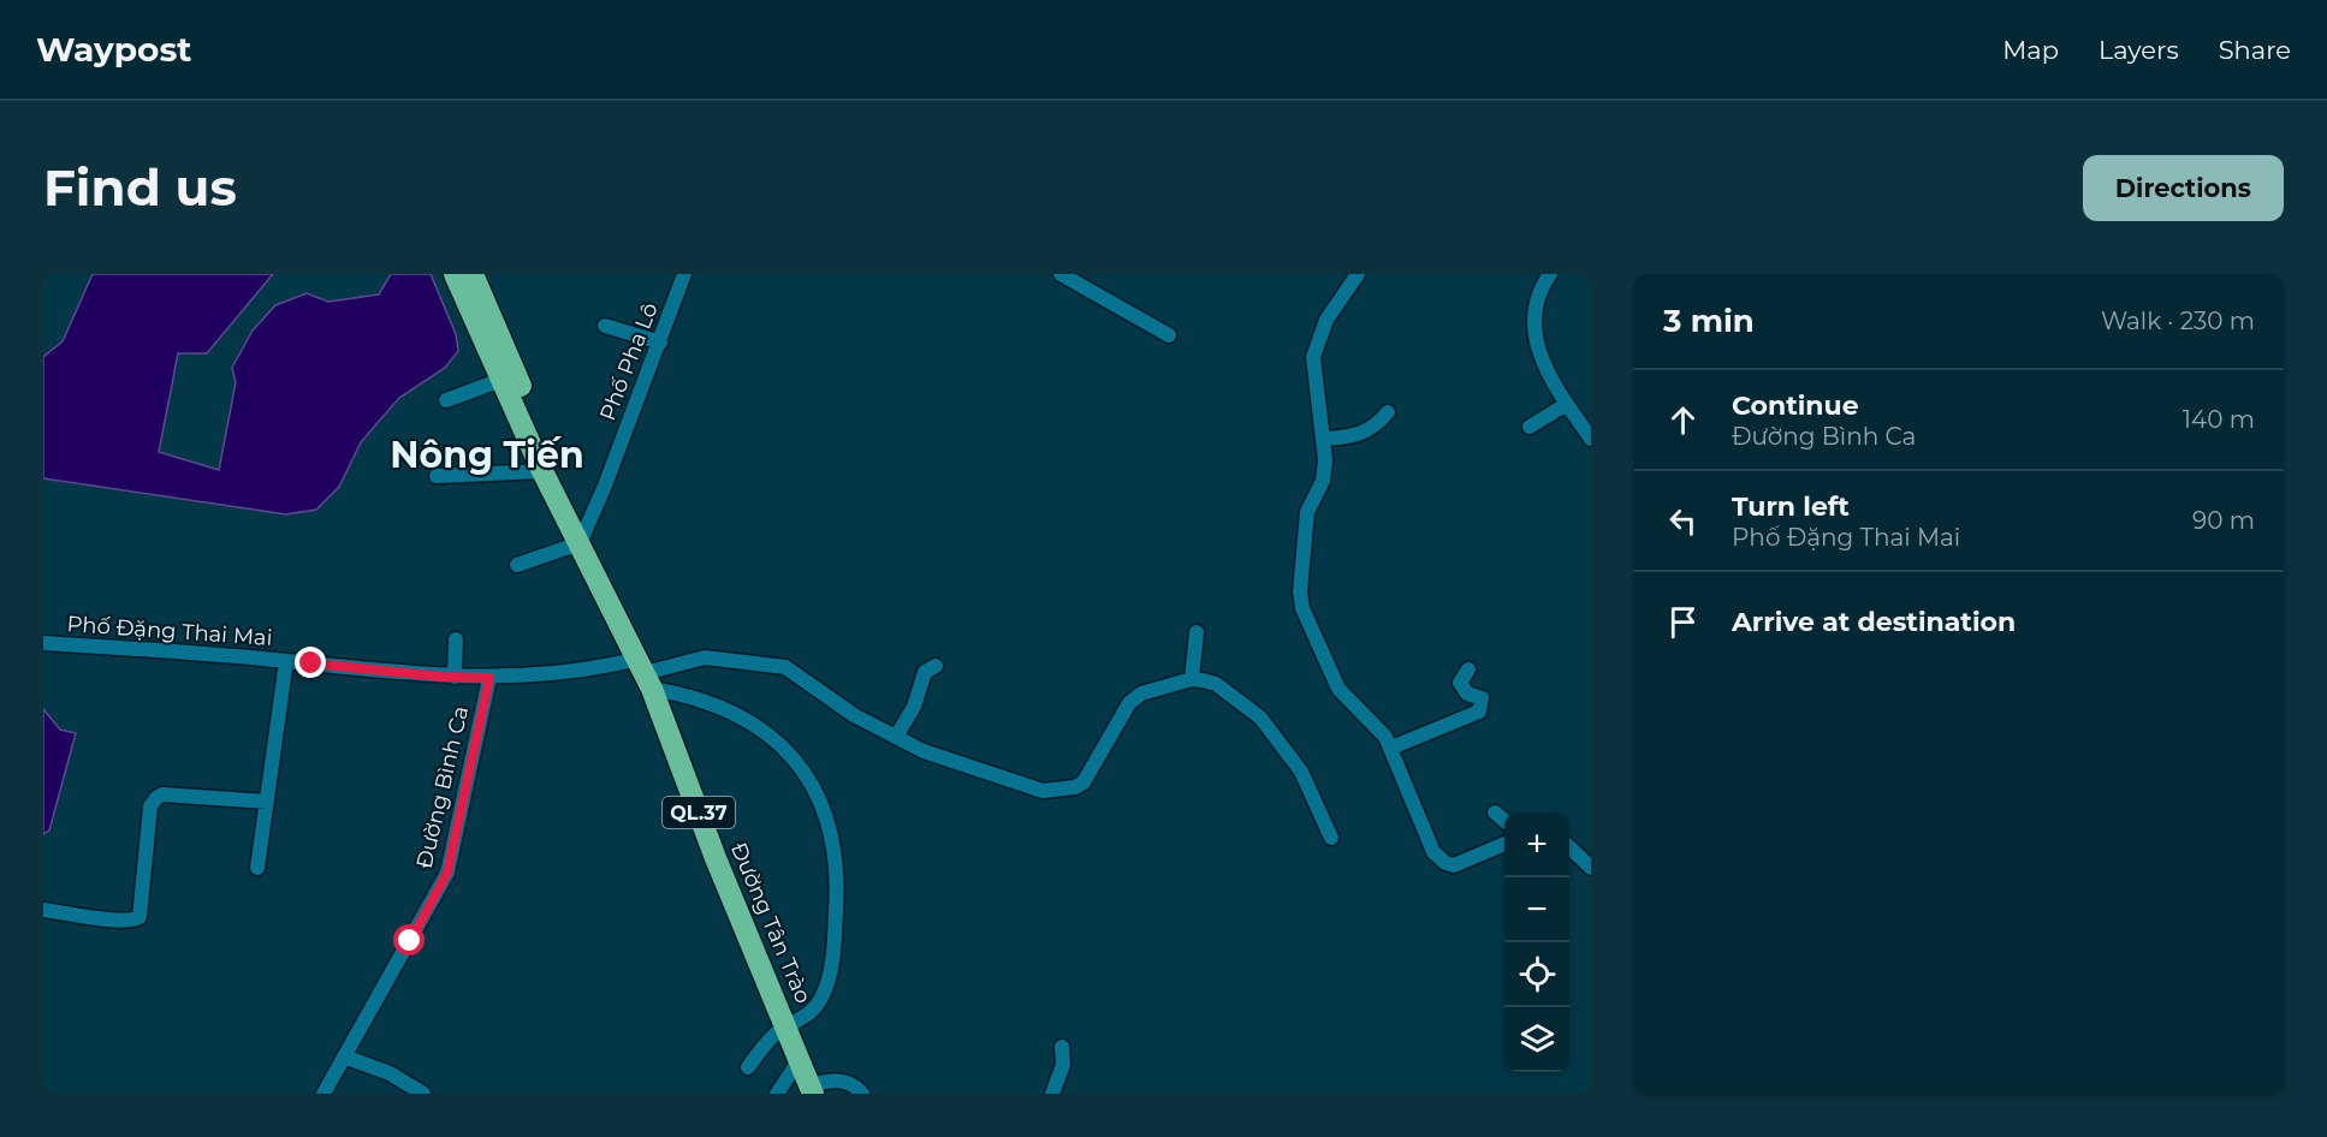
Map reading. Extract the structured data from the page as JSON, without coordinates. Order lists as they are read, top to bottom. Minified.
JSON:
{"streets":{"highway":["QL.37","Đường Tân Trào"],"street":["Phố Pha Lô","Phố Đặng Thai Mai","Đường Bình Ca"]},"crossings":[["Phố Pha Lô","Đường Tân Trào"],["Phố Đặng Thai Mai","Đường Bình Ca"],["Phố Đặng Thai Mai","Đường Tân Trào"]],"districts":["Nông Tiến"],"page":{"header":"Waypost","nav":["Map","Layers","Share"],"buttons":"Directions","title":"Find us","heading":["3 min","Walk · 230 m"],"list":[["Continue","Đường Bình Ca","140 m"],["Turn left","Phố Đặng Thai Mai","90 m"],"Arrive at destination"],"map_buttons":["+","−"]}}
